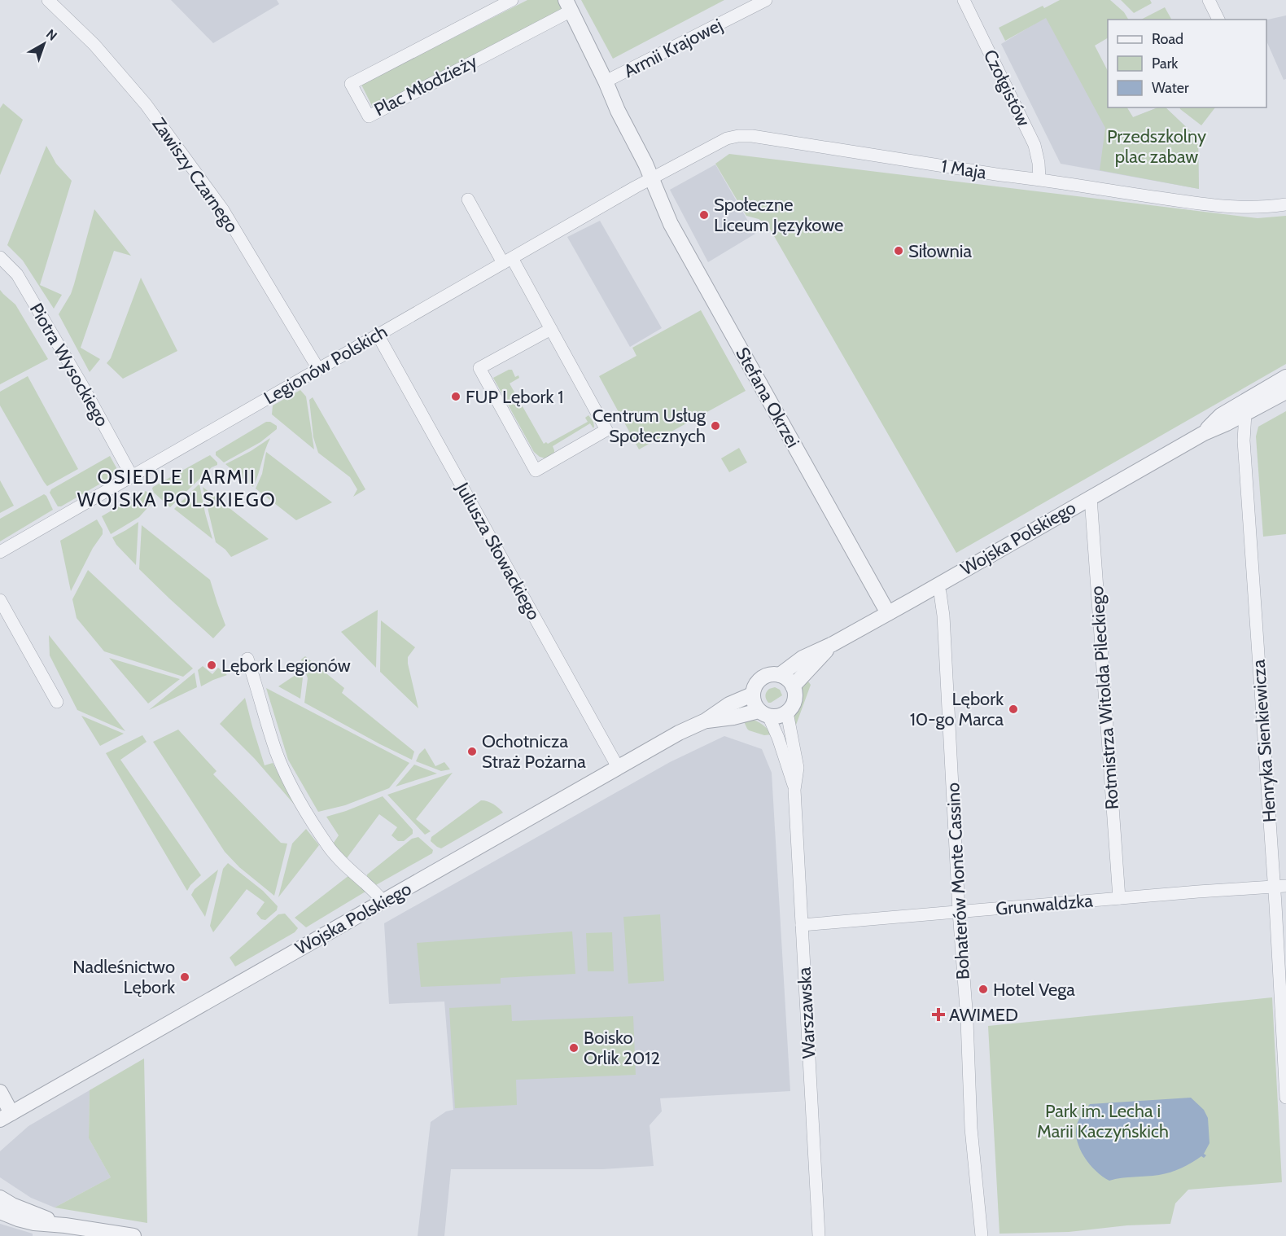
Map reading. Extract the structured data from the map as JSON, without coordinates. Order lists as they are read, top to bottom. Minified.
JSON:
{"streets":{"street":["Armii Krajowej","Plac Młodzieży","Czołgistów","1 Maja","Zawiszy Czarnego","Piotra Wysockiego","Legionów Polskich","Stefana Okrzei","Wojska Polskiego","Juliusza Słowackiego","Rotmistrza Witolda Pileckiego","Henryka Sienkiewicza","Bohaterów Monte Cassino","Grunwaldzka","Warszawska"]},"crossings":[["Armii Krajowej","Stefana Okrzei"],["Plac Młodzieży","Stefana Okrzei"],["Czołgistów","1 Maja"],["1 Maja","Legionów Polskich"],["1 Maja","Stefana Okrzei"],["Zawiszy Czarnego","Legionów Polskich"],["Piotra Wysockiego","Legionów Polskich"],["Legionów Polskich","Stefana Okrzei"],["Legionów Polskich","Juliusza Słowackiego"],["Stefana Okrzei","Wojska Polskiego"],["Wojska Polskiego","Juliusza Słowackiego"],["Wojska Polskiego","Rotmistrza Witolda Pileckiego"],["Wojska Polskiego","Henryka Sienkiewicza"],["Wojska Polskiego","Bohaterów Monte Cassino"],["Wojska Polskiego","Warszawska"],["Rotmistrza Witolda Pileckiego","Grunwaldzka"],["Henryka Sienkiewicza","Grunwaldzka"],["Bohaterów Monte Cassino","Grunwaldzka"],["Grunwaldzka","Warszawska"]],"districts":["OSIEDLE I ARMII WOJSKA POLSKIEGO"],"parks":["Przedszkolny plac zabaw","Park im. Lecha i Marii Kaczyńskich"],"places":{"other":["Społeczne Liceum Językowe","Siłownia","FUP Lębork 1","Centrum Usług Społecznych","Lębork Legionów","Lębork 10-go Marca","Ochotnicza Straż Pożarna","Nadleśnictwo Lębork","Hotel Vega","Boisko Orlik 2012"],"health":["AWIMED"]},"legend":["Road","Park","Water"],"north":"top right"}
